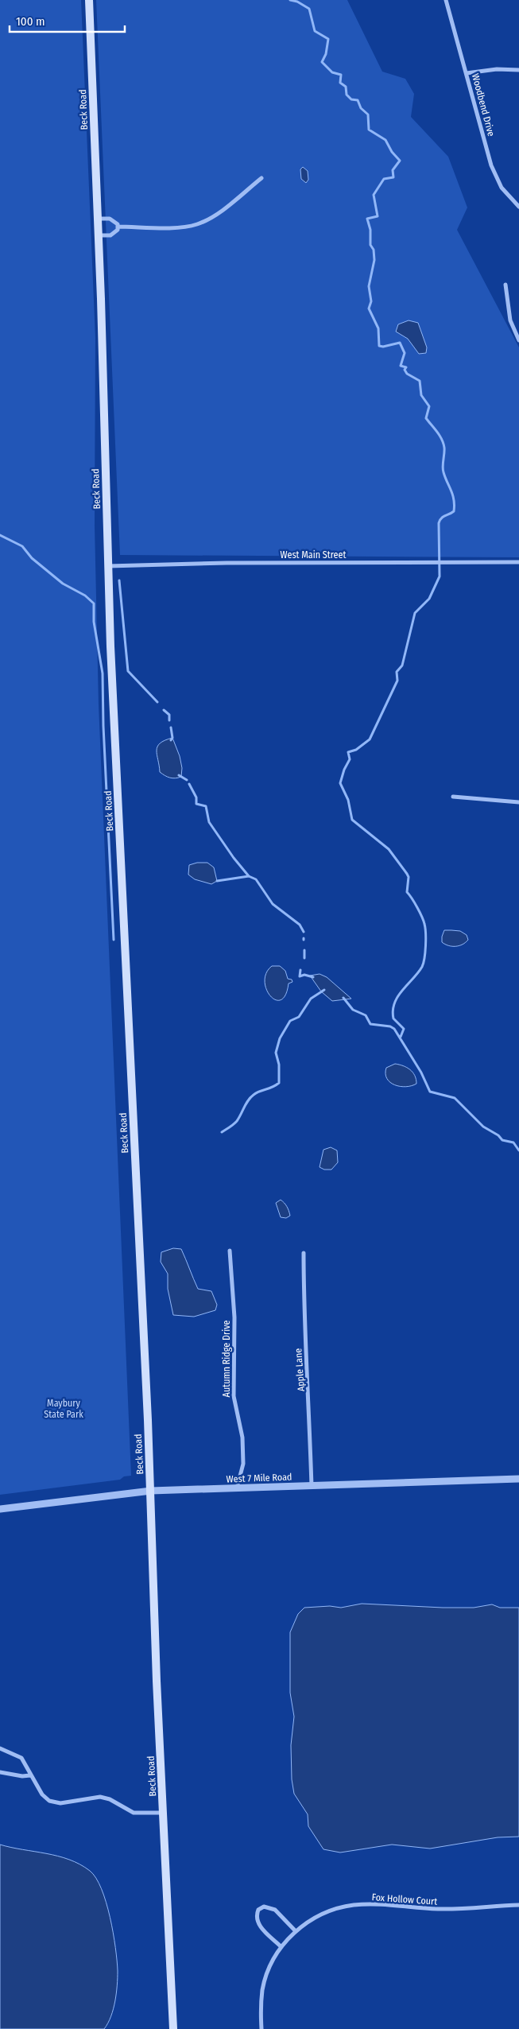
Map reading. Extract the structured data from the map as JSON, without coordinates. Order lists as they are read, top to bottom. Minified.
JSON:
{"streets":{"main road":["Beck Road"],"street":["Woodbend Drive","West Main Street","Autumn Ridge Drive","Apple Lane","West 7 Mile Road","Fox Hollow Court"]},"crossings":[["Beck Road","West Main Street"],["Beck Road","West 7 Mile Road"],["Autumn Ridge Drive","West 7 Mile Road"],["Apple Lane","West 7 Mile Road"]],"parks":["Maybury State Park"],"scale_bar":"100 m"}
